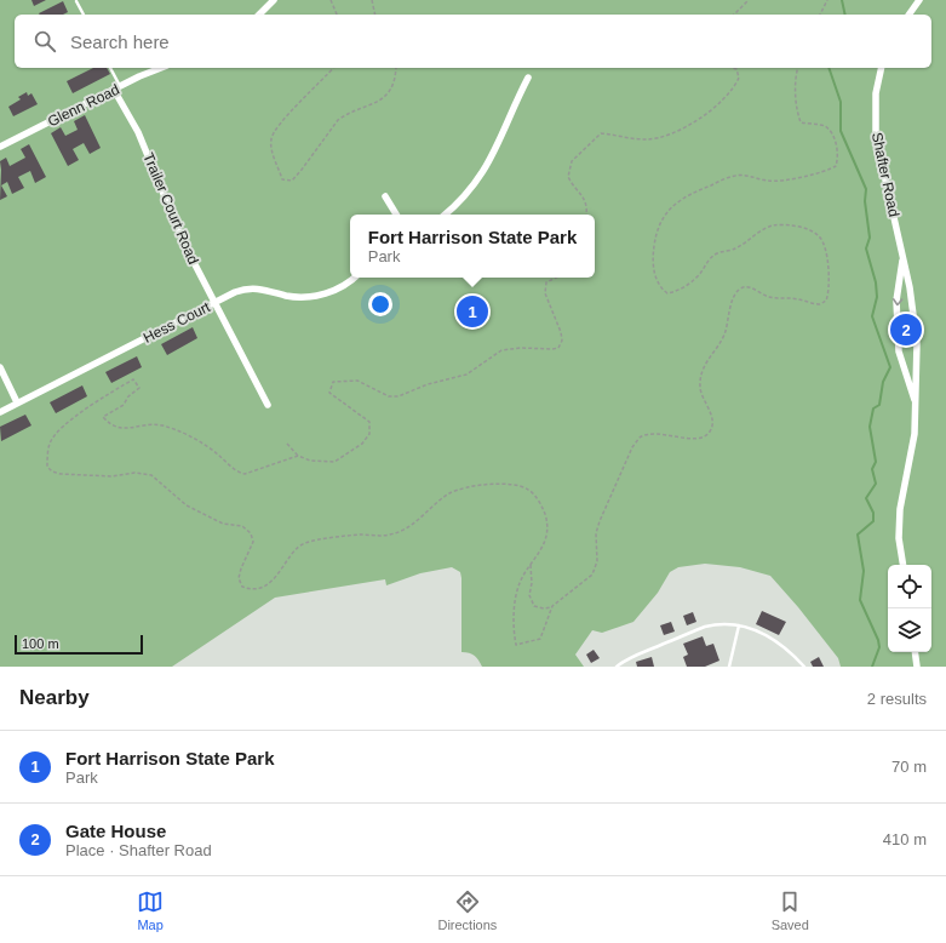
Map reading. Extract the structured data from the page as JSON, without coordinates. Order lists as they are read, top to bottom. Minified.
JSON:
{"streets":{"street":["Glenn Road","Shafter Road","Trailer Court Road","Hess Court"]},"crossings":[["Glenn Road","Trailer Court Road"],["Trailer Court Road","Hess Court"]],"scale_bar":"100 m","page":{"search":"Search here","popup":["Fort Harrison State Park","Park"],"pins":["1","2"],"scale":"100 m","heading":["Nearby","2 results"],"list":[{"mark":"1","name":"Fort Harrison State Park","note":"Park","value":"70 m"},{"mark":"2","name":"Gate House","note":"Place · Shafter Road","value":"410 m"}],"nav":["Map","Directions","Saved"]}}
